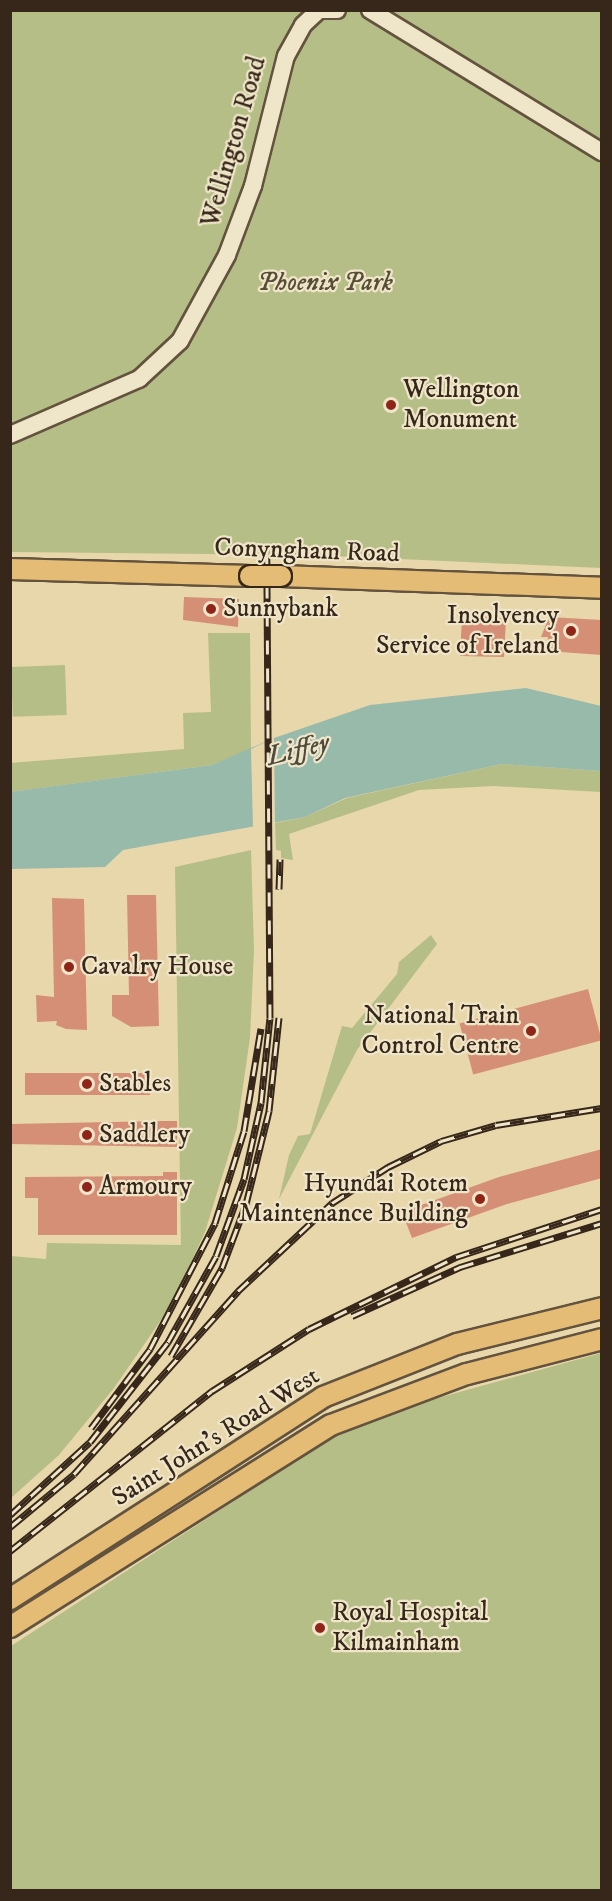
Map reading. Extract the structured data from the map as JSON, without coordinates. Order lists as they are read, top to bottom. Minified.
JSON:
{"streets":{"main road":["Conyngham Road","Saint John's Road West"],"street":["Wellington Road"]},"water":["Liffey"],"parks":["Phoenix Park"],"places":["Wellington Monument","Sunnybank","Insolvency Service of Ireland","Cavalry House","National Train Control Centre","Stables","Saddlery","Armoury","Hyundai Rotem Maintenance Building","Royal Hospital Kilmainham"]}
